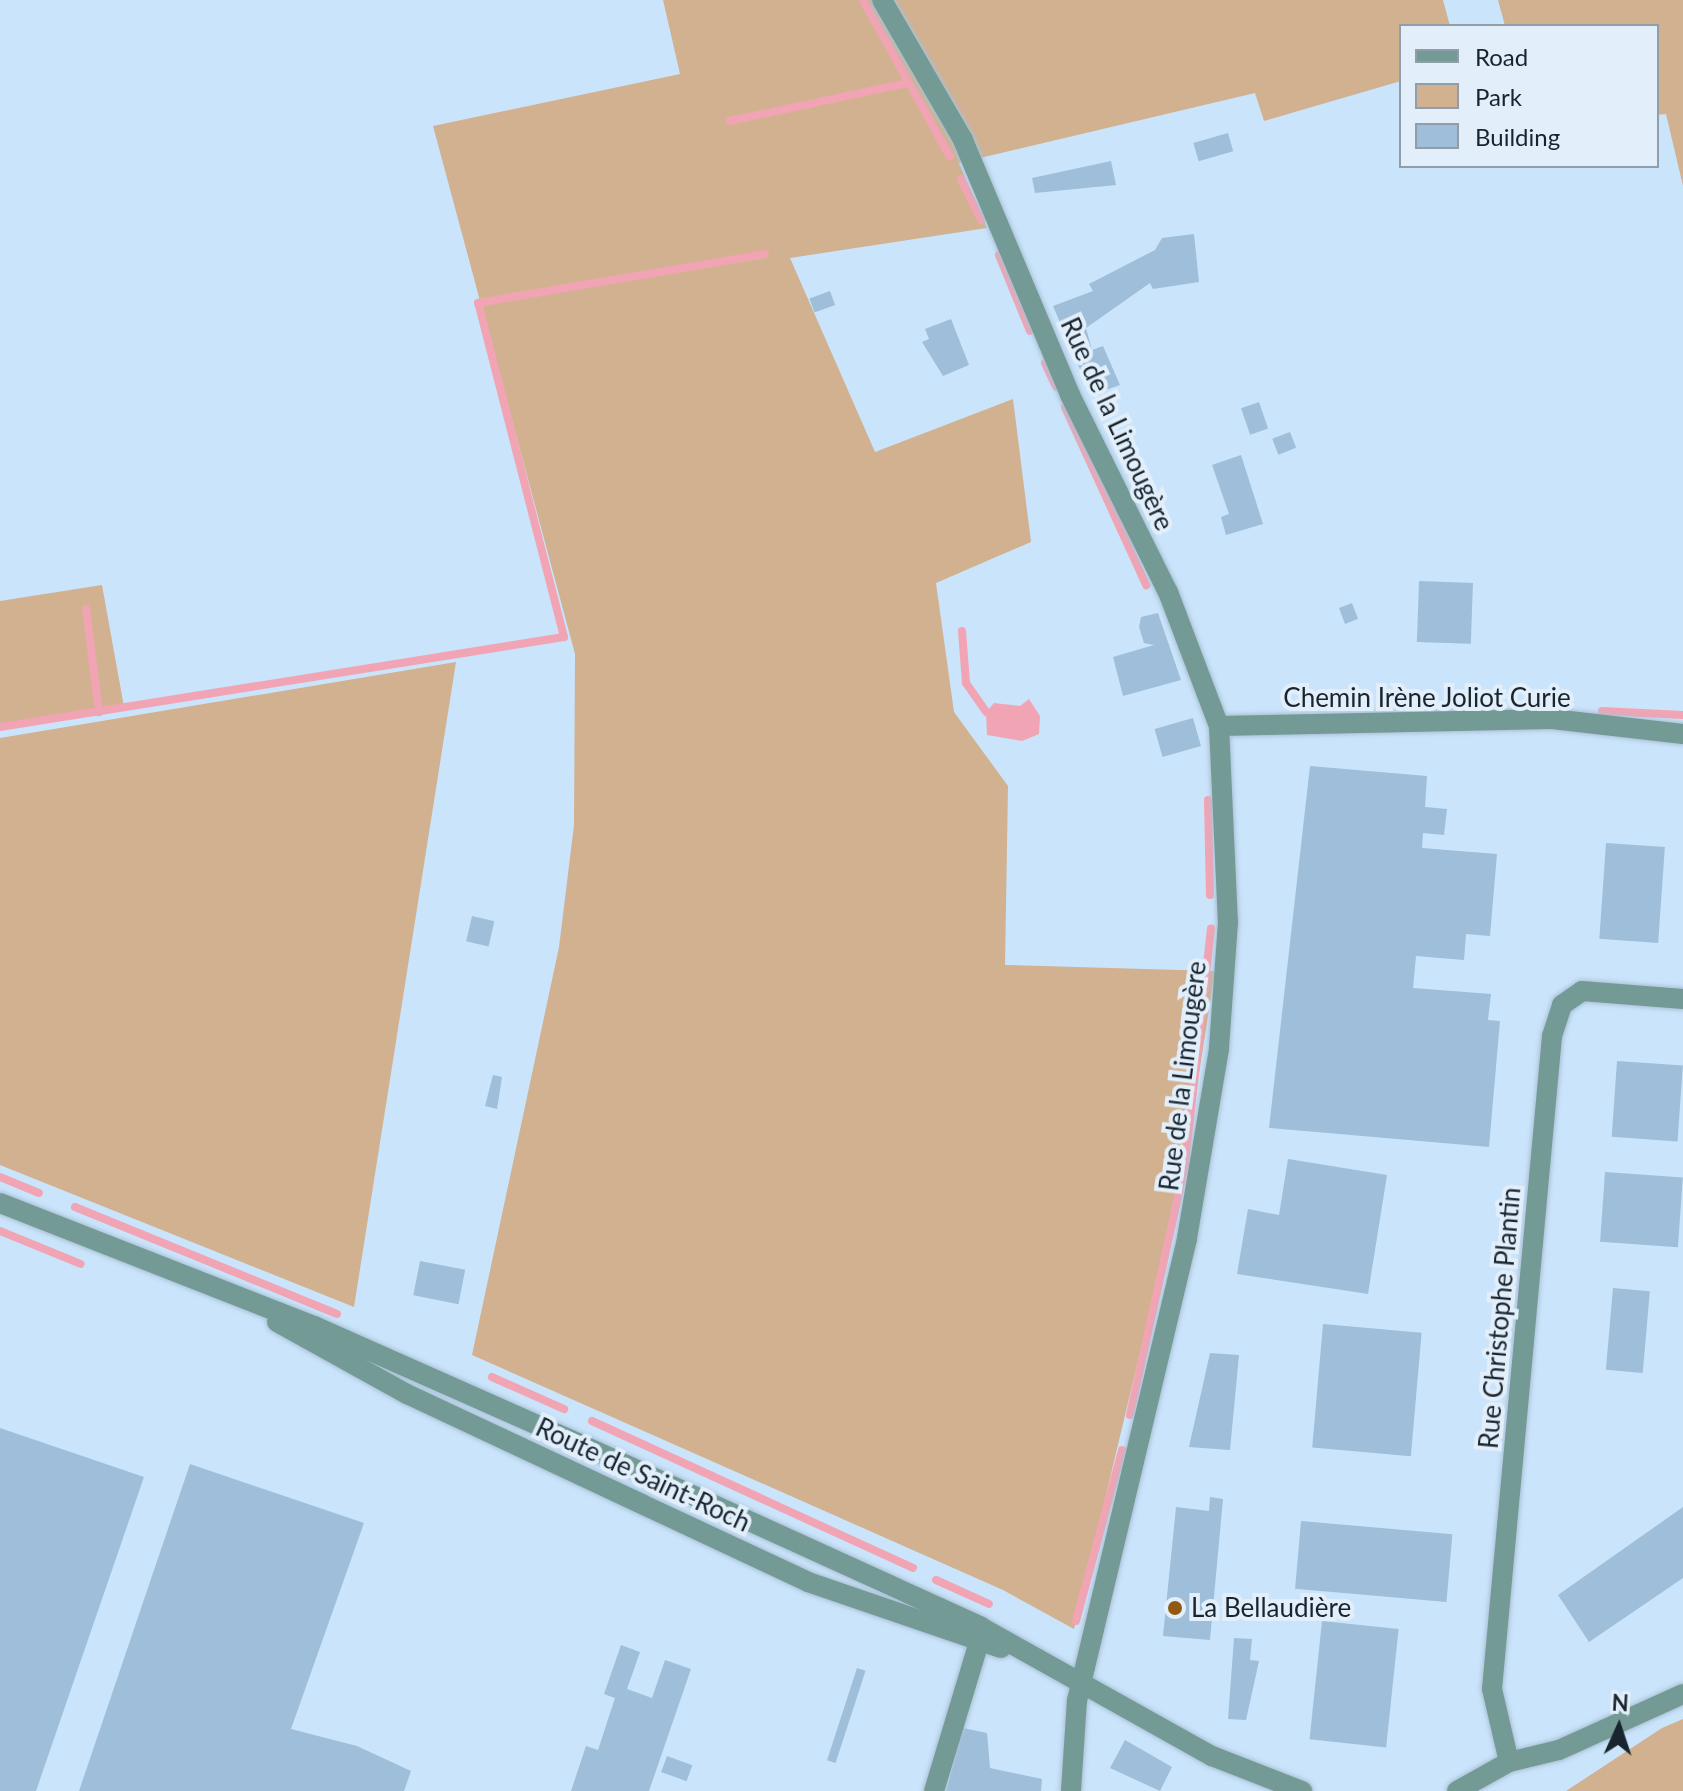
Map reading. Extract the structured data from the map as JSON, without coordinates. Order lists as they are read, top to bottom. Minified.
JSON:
{"streets":{"street":["Rue de la Limougère","Chemin Irène Joliot Curie","Rue Christophe Plantin","Route de Saint-Roch"]},"crossings":[["Rue de la Limougère","Chemin Irène Joliot Curie"],["Rue de la Limougère","Route de Saint-Roch"]],"places":["La Bellaudière"],"legend":["Road","Park","Building"],"north":"top"}
